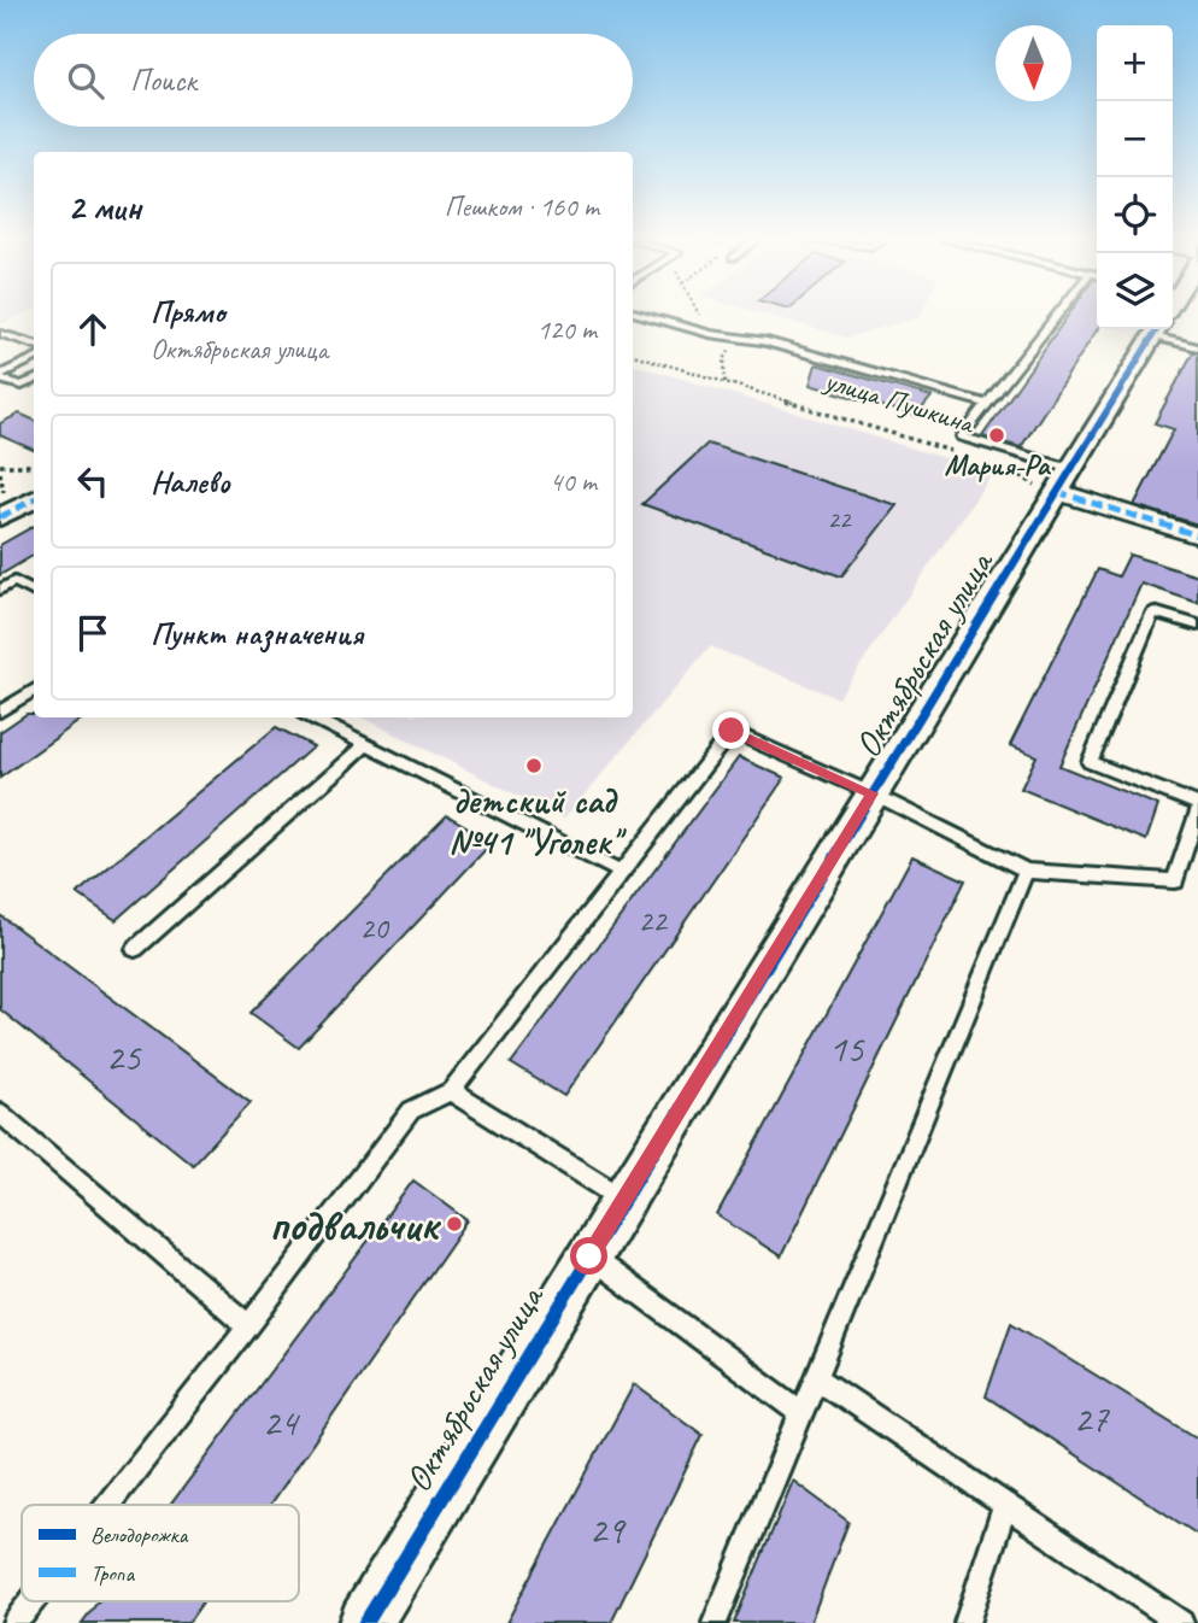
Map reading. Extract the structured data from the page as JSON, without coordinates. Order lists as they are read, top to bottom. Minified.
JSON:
{"streets":{"street":["Октябрьская улица"],"path":["улица Пушкина"]},"places":["Мария-Ра","детский сад №41 \"Уголек\"","подвальчик"],"house_numbers":["22","22","20","15","25","27","24","29"],"legend":["Велодорожка","Тропа"],"north":"bottom","page":{"map_buttons":["+","−"],"search":"Поиск","heading":["2 мин","Пешком · 160 m"],"list":[["Прямо","Октябрьская улица","120 m"],["Налево","40 m"],"Пункт назначения"]}}
